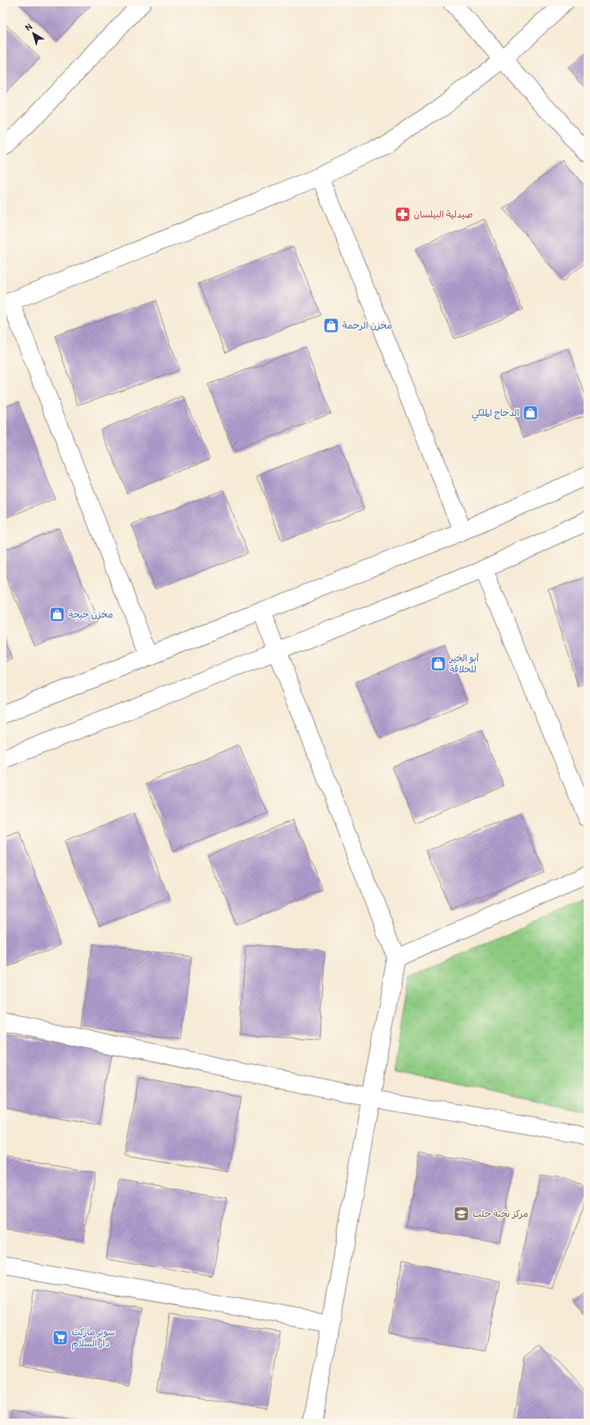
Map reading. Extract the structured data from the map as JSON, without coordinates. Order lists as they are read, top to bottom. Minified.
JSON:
{"places":{"pharmacy":["صيدلية البيلسان"],"shop":["مخزن الرحمة","الدجاج الملكي","مخزن جيجة","أبو الخير للحلاقة"],"school or university":["مركز نخبة حلب"],"supermarket":["سوبر ماركت دار السلام"]},"north":"top left"}
